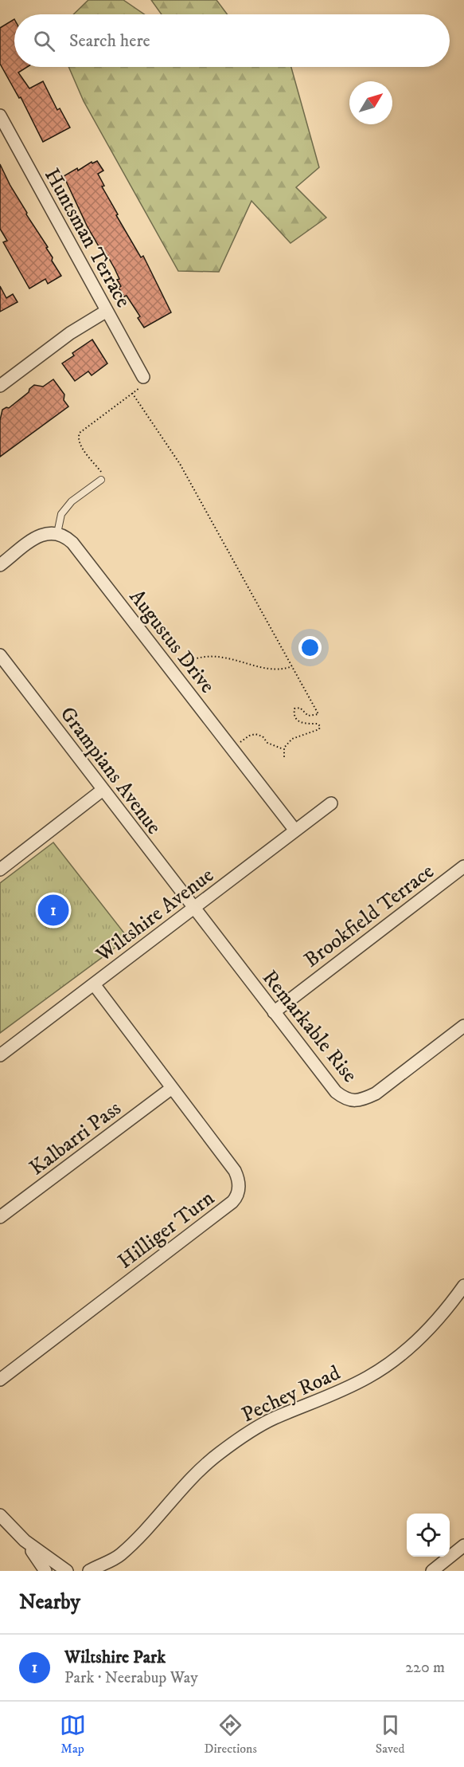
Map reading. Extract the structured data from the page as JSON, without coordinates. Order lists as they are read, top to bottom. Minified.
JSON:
{"streets":{"street":["Huntsman Terrace","Augustus Drive","Grampians Avenue","Wiltshire Avenue","Brookfield Terrace","Remarkable Rise","Kalbarri Pass","Hilliger Turn","Pechey Road"]},"crossings":[["Augustus Drive","Wiltshire Avenue"],["Grampians Avenue","Wiltshire Avenue"],["Grampians Avenue","Remarkable Rise"],["Wiltshire Avenue","Remarkable Rise"],["Wiltshire Avenue","Hilliger Turn"],["Brookfield Terrace","Remarkable Rise"],["Kalbarri Pass","Hilliger Turn"]],"north":"top right","page":{"search":"Search here","pins":"1","heading":"Nearby","list":[{"mark":"1","name":"Wiltshire Park","note":"Park · Neerabup Way","value":"220 m"}],"nav":["Map","Directions","Saved"]}}
